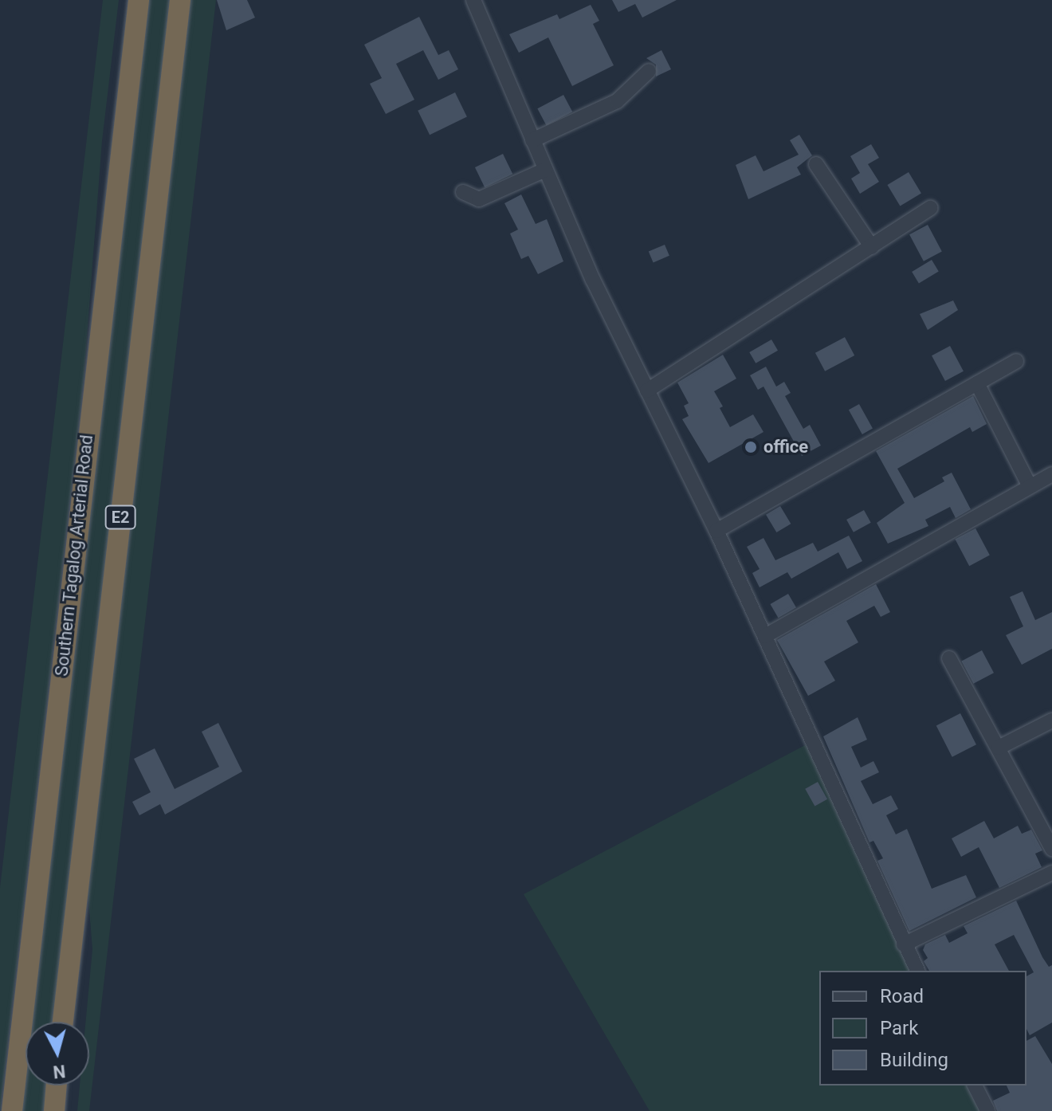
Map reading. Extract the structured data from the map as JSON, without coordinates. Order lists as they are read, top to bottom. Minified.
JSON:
{"streets":{"highway":["E2","Southern Tagalog Arterial Road"]},"places":["office"],"legend":["Road","Park","Building"],"north":"bottom"}
